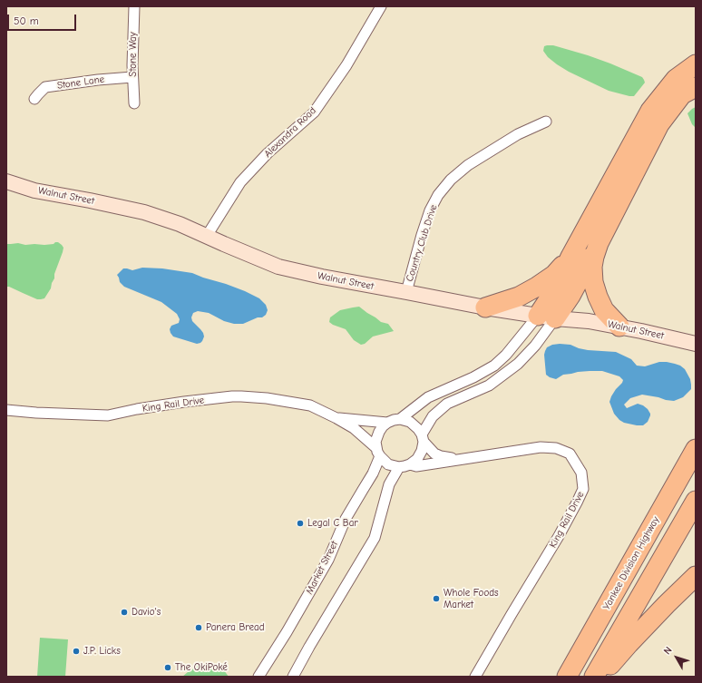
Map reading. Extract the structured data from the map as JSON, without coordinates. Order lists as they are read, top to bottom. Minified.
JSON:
{"streets":{"highway":["Yankee Division Highway"],"main road":["Walnut Street"],"street":["Stone Way","Stone Lane","Alexandra Road","Country Club Drive","King Rail Drive","Market Street"]},"crossings":[["Stone Way","Stone Lane"],["Alexandra Road","Walnut Street"],["Walnut Street","Country Club Drive"],["King Rail Drive","Market Street"]],"places":["Legal C Bar","Whole Foods Market","Davio's","Panera Bread","J.P. Licks","The OkiPoké"],"scale_bar":"50 m","north":"top left"}
